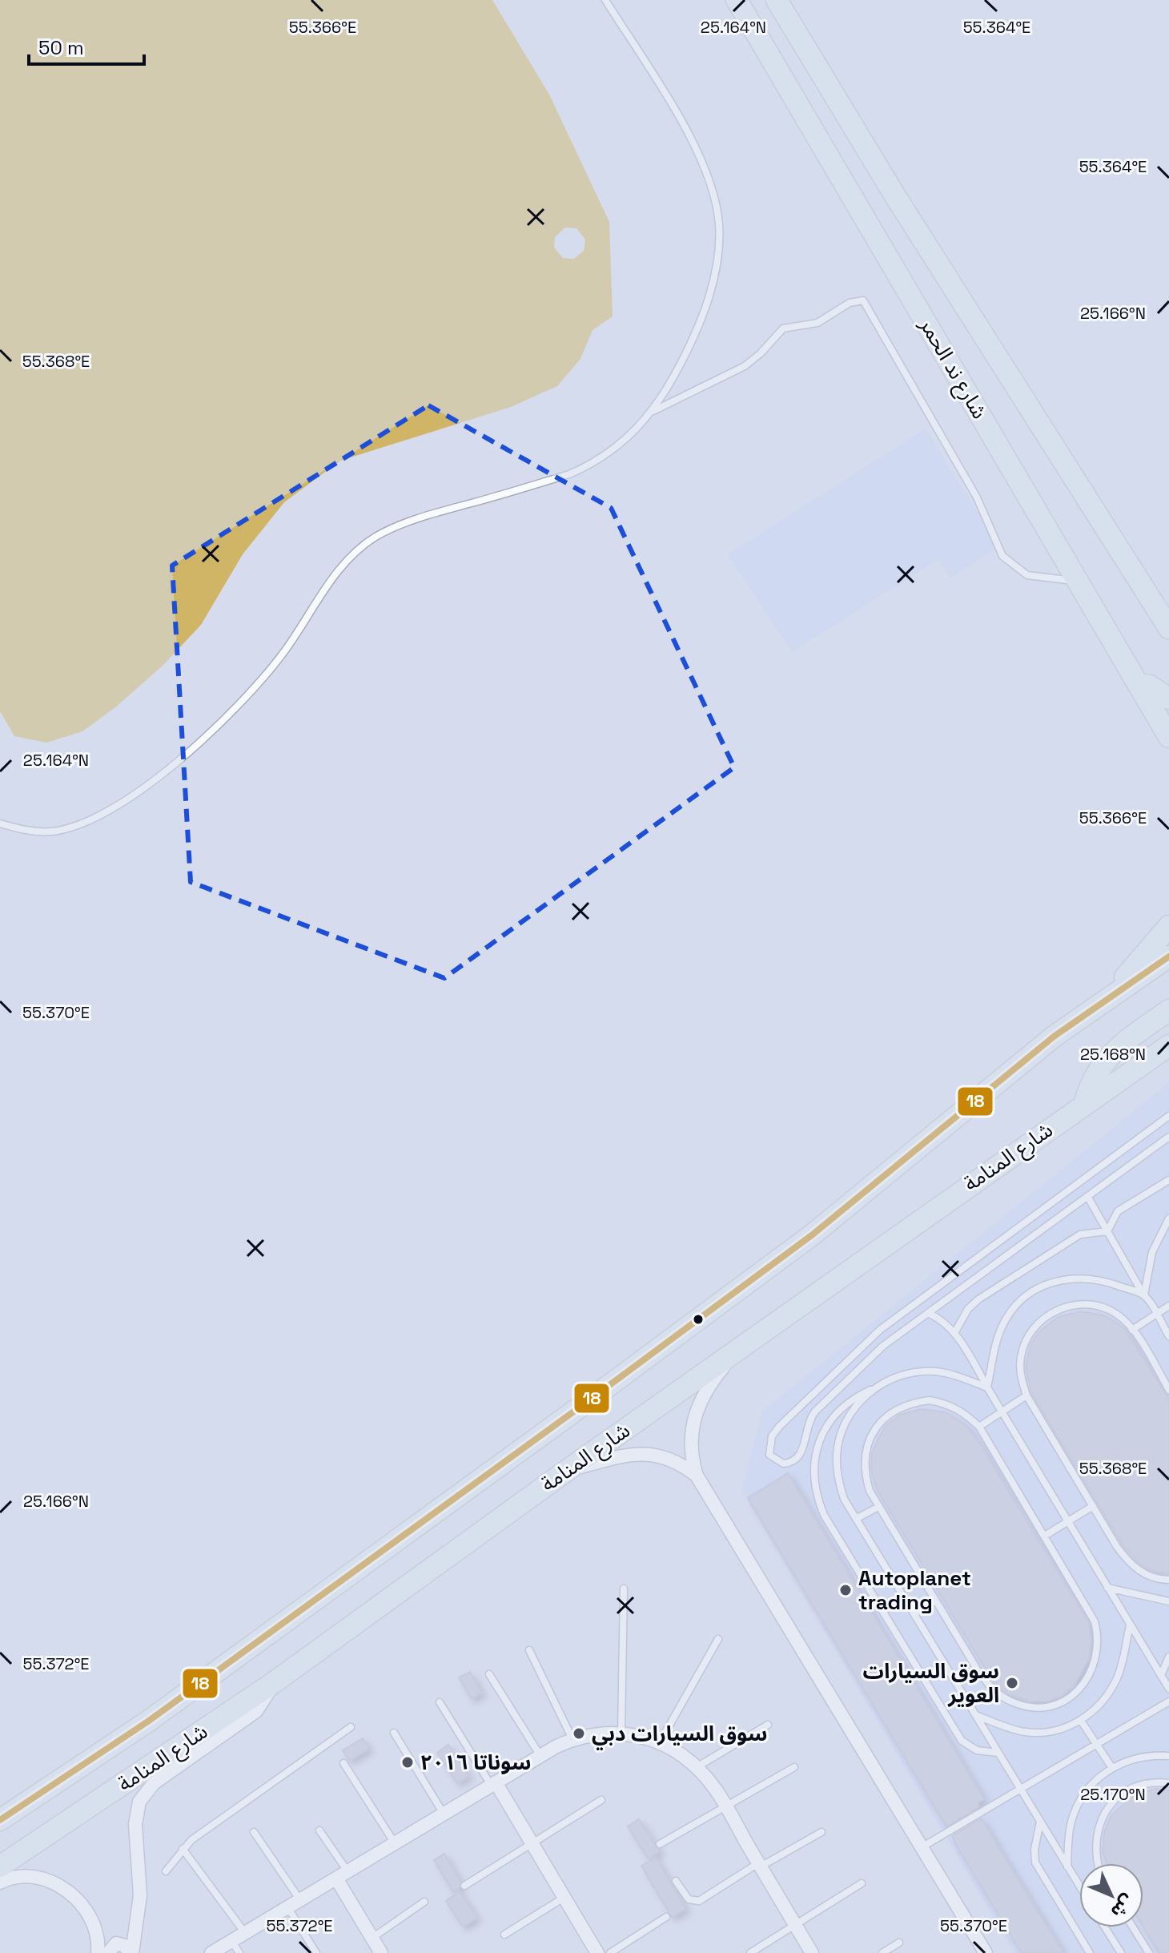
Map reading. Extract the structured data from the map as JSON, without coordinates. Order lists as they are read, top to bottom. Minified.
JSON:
{"streets":{"main road":["شارع ند الحمر","شارع المنامة"]},"places":["Autoplanet trading","سوق السيارات العوير","سوق السيارات دبي","سوناتا ٢٠١٦"],"lines":["transit line 18"],"scale_bar":"50 m","north":"bottom right","coordinates":["55.366°E","55.364°E","25.164°N","25.166°N","55.368°E","55.370°E","25.168°N","55.372°E","25.170°N"]}
